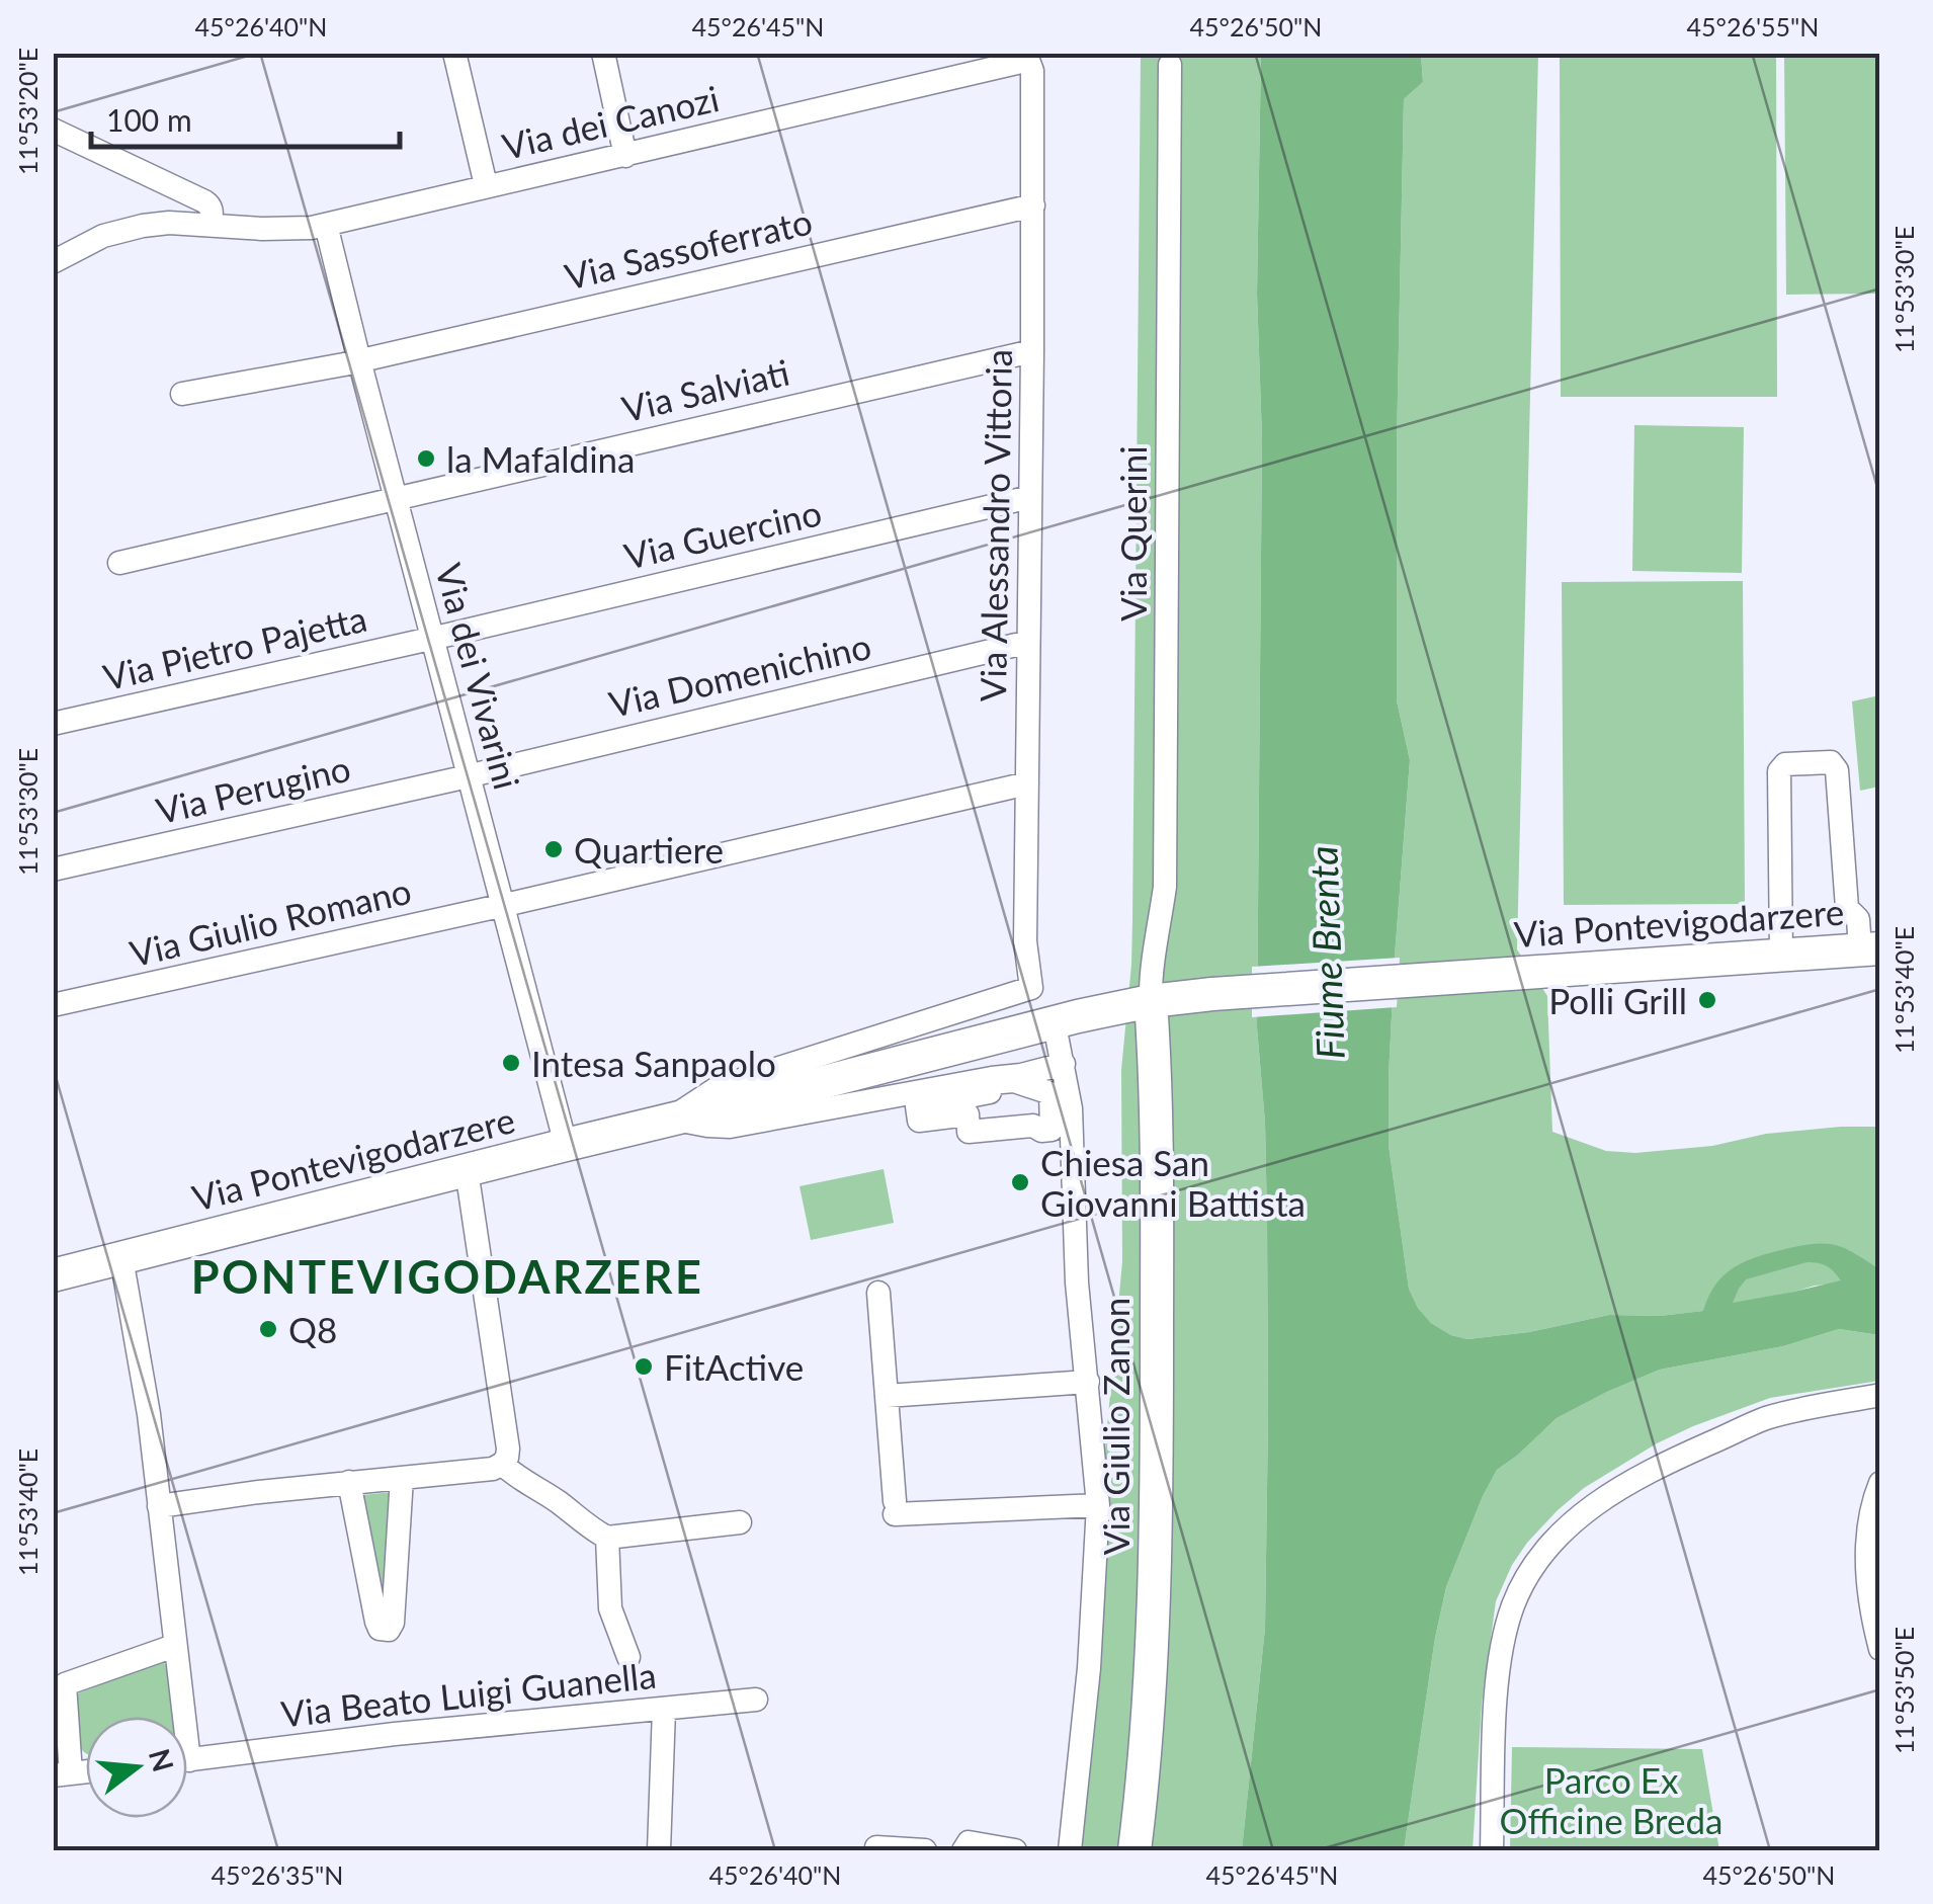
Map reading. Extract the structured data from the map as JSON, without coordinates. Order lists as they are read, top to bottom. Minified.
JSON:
{"streets":{"main road":["Via Pontevigodarzere","Via Giulio Zanon"],"street":["Via dei Canozi","Via Sassoferrato","Via Salviati","Via Alessandro Vittoria","Via Guercino","Via Querini","Via Pietro Pajetta","Via Domenichino","Via dei Vivarini","Via Perugino","Via Giulio Romano","Via Beato Luigi Guanella"]},"crossings":[["Via dei Canozi","Via Alessandro Vittoria"],["Via dei Canozi","Via dei Vivarini"],["Via Sassoferrato","Via Alessandro Vittoria"],["Via Sassoferrato","Via dei Vivarini"],["Via Salviati","Via Alessandro Vittoria"],["Via Salviati","Via dei Vivarini"],["Via Alessandro Vittoria","Via Guercino"],["Via Alessandro Vittoria","Via Domenichino"],["Via Alessandro Vittoria","Via Giulio Romano"],["Via Alessandro Vittoria","Via Pontevigodarzere"],["Via Guercino","Via Pietro Pajetta"],["Via Guercino","Via dei Vivarini"],["Via Querini","Via Pontevigodarzere"],["Via Querini","Via Giulio Zanon"],["Via Pietro Pajetta","Via dei Vivarini"],["Via Domenichino","Via dei Vivarini"],["Via Domenichino","Via Perugino"],["Via dei Vivarini","Via Perugino"],["Via dei Vivarini","Via Giulio Romano"],["Via dei Vivarini","Via Pontevigodarzere"],["Via Pontevigodarzere","Via Giulio Zanon"]],"districts":["PONTEVIGODARZERE"],"water":["Fiume Brenta"],"parks":["Parco Ex Officine Breda"],"places":["la Mafaldina","Quartiere","Polli Grill","Intesa Sanpaolo","Chiesa San Giovanni Battista","Q8","FitActive"],"scale_bar":"100 m","north":"right","coordinates":["45°26'40\"N","45°26'45\"N","45°26'50\"N","45°26'55\"N","11°53'20\"E","11°53'30\"E","11°53'40\"E","11°53'50\"E","45°26'35\"N"]}
